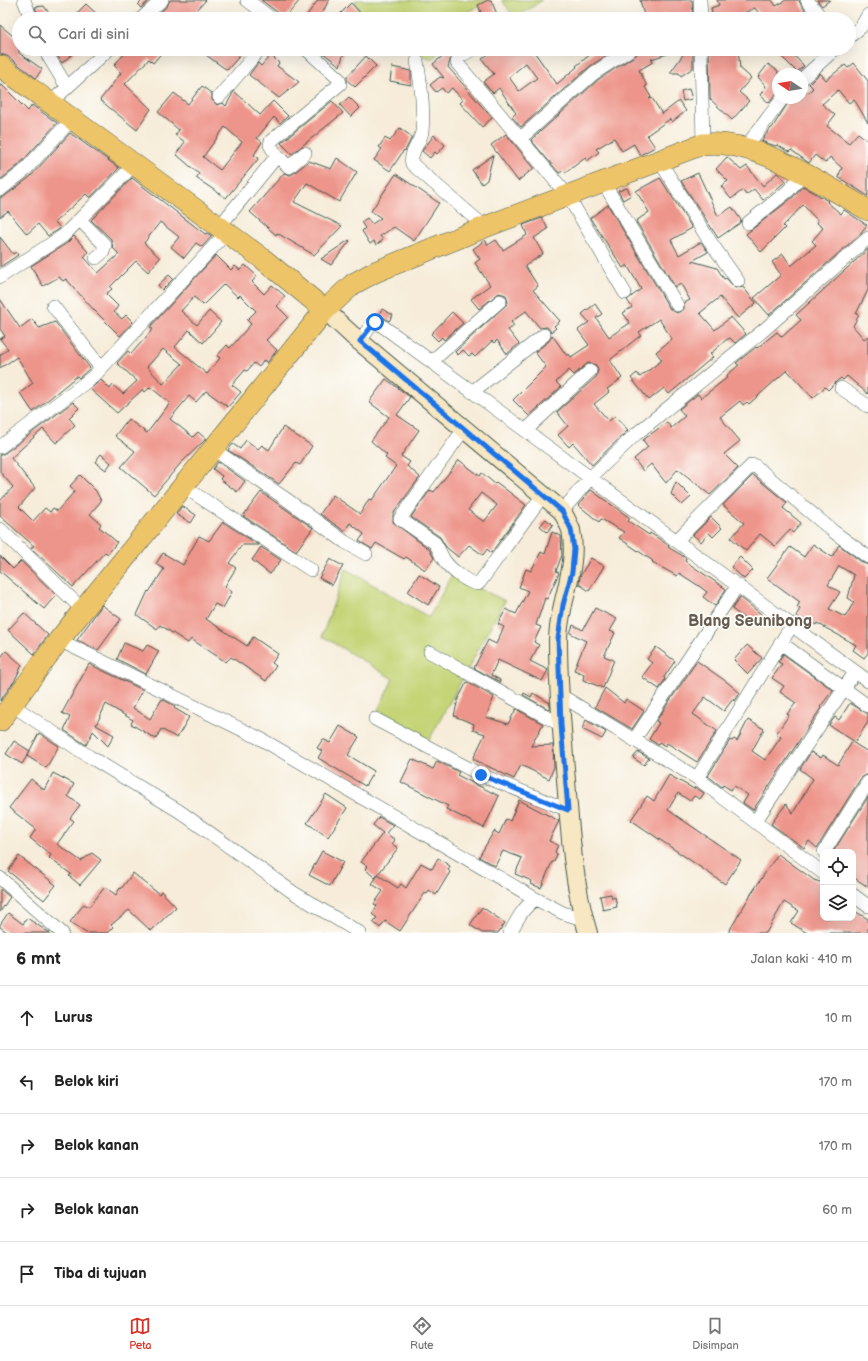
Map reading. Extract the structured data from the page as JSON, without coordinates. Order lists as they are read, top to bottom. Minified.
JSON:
{"districts":["Blang Seunibong"],"north":"left","page":{"search":"Cari di sini","heading":["6 mnt","Jalan kaki · 410 m"],"list":[["Lurus","10 m"],["Belok kiri","170 m"],["Belok kanan","170 m"],["Belok kanan","60 m"],"Tiba di tujuan"],"nav":["Peta","Rute","Disimpan"]}}
